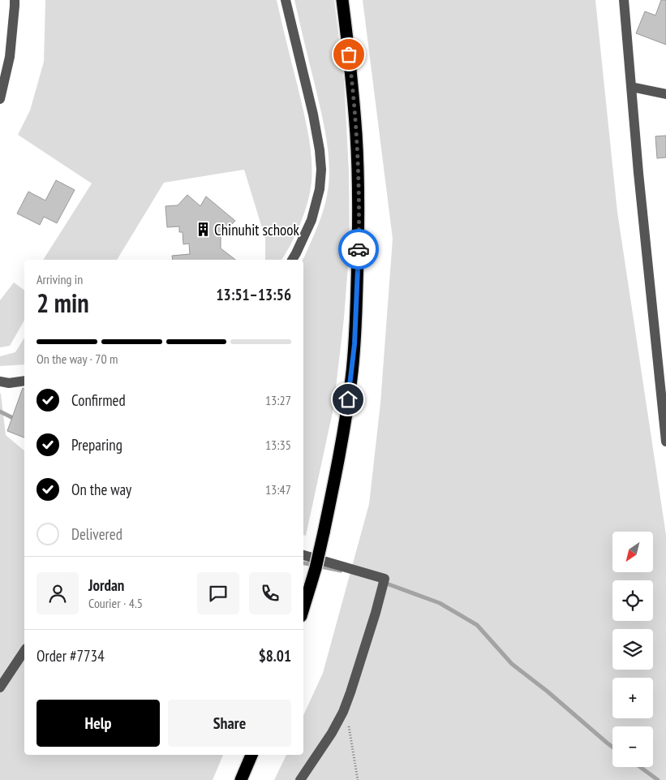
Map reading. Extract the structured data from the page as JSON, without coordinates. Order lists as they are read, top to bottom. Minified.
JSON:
{"places":{"building":["Chinuhit schook"]},"north":"bottom left","page":{"heading":["2 min","Arriving in","13:51–13:56"],"panel":["Jordan","Courier · 4.5","Order #7734","$8.01"],"bar":"On the way · 70 m","list":[["Confirmed","13:27"],["Preparing","13:35"],["On the way","13:47"],"Delivered"],"map_buttons":["+","−"],"buttons":["Help","Share"]}}
